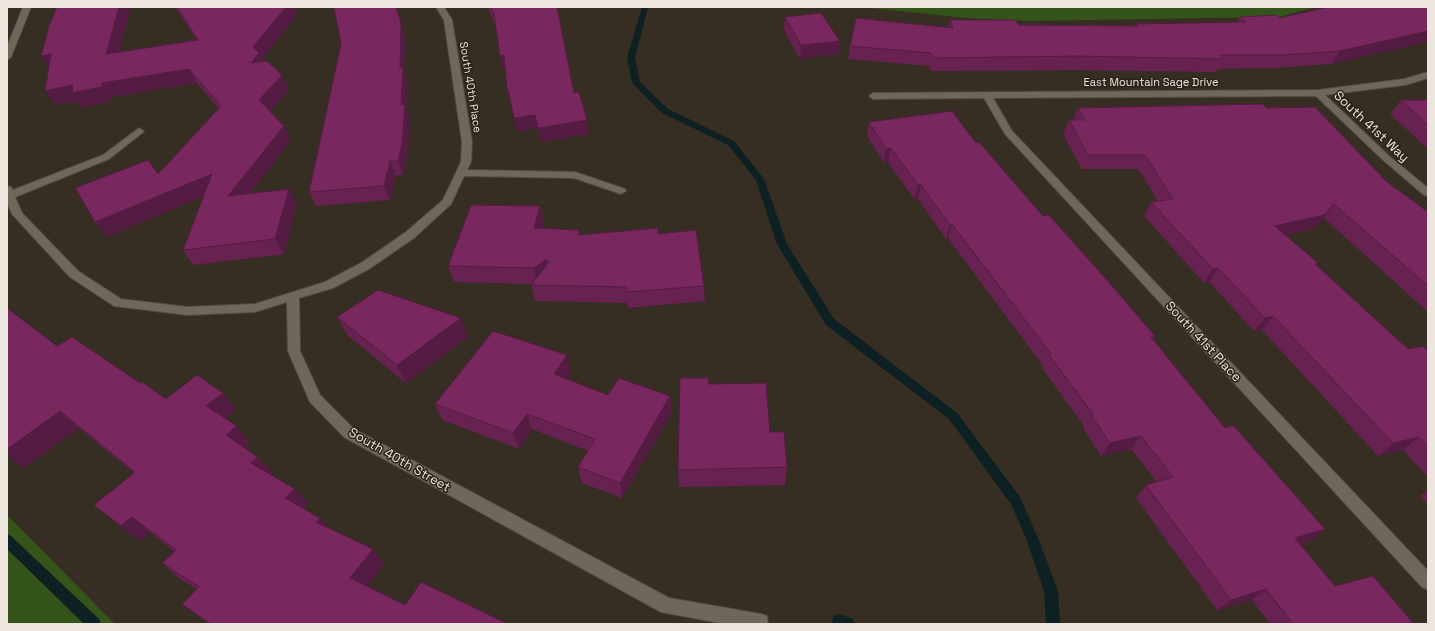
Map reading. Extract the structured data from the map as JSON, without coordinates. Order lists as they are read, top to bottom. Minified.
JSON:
{"streets":{"street":["East Mountain Sage Drive","South 40th Place","South 41st Way","South 41st Place","South 40th Street"]},"crossings":[["East Mountain Sage Drive","South 41st Way"],["East Mountain Sage Drive","South 41st Place"],["South 40th Place","South 40th Street"]]}
